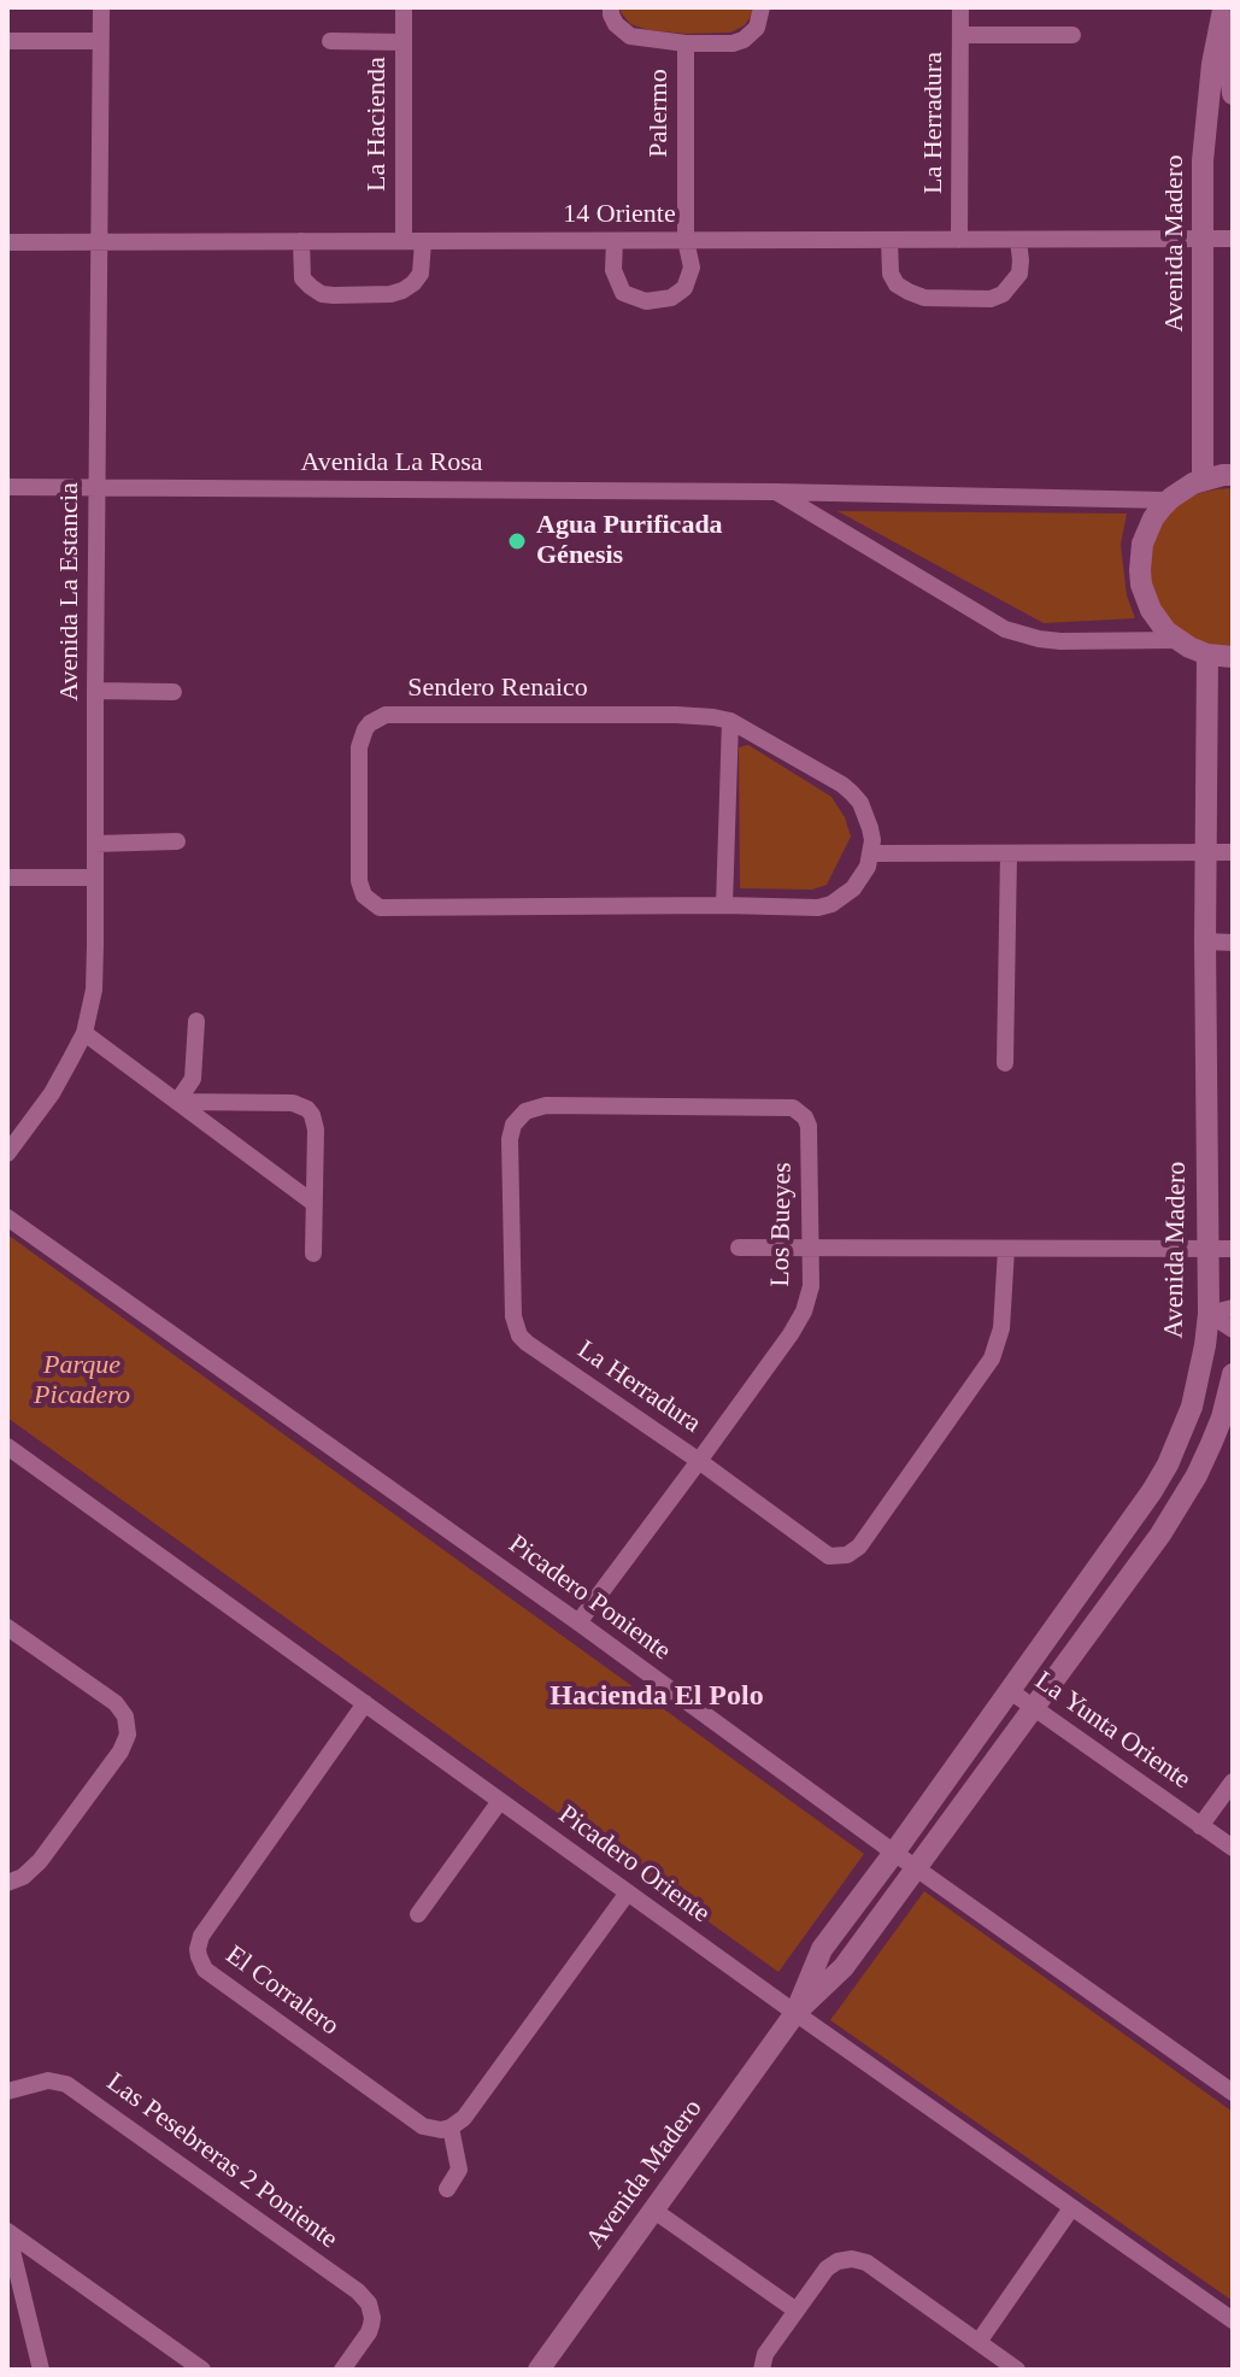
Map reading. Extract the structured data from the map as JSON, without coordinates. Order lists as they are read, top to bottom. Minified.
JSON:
{"streets":{"street":["Palermo","La Herradura","La Hacienda","14 Oriente","Avenida Madero","Avenida La Rosa","Avenida La Estancia","Sendero Renaico","Los Bueyes","Picadero Poniente","La Yunta Oriente","Picadero Oriente","El Corralero","Las Pesebreras 2 Poniente"]},"crossings":[["Palermo","14 Oriente"],["La Herradura","14 Oriente"],["La Herradura","Los Bueyes"],["La Hacienda","14 Oriente"],["14 Oriente","Avenida Madero"],["14 Oriente","Avenida La Estancia"],["Avenida Madero","Picadero Poniente"],["Avenida Madero","La Yunta Oriente"],["Avenida Madero","Picadero Oriente"],["Avenida La Rosa","Avenida La Estancia"],["Los Bueyes","Picadero Poniente"],["Picadero Oriente","El Corralero"]],"districts":["Hacienda El Polo"],"parks":["Parque Picadero"],"places":["Agua Purificada Génesis"]}
